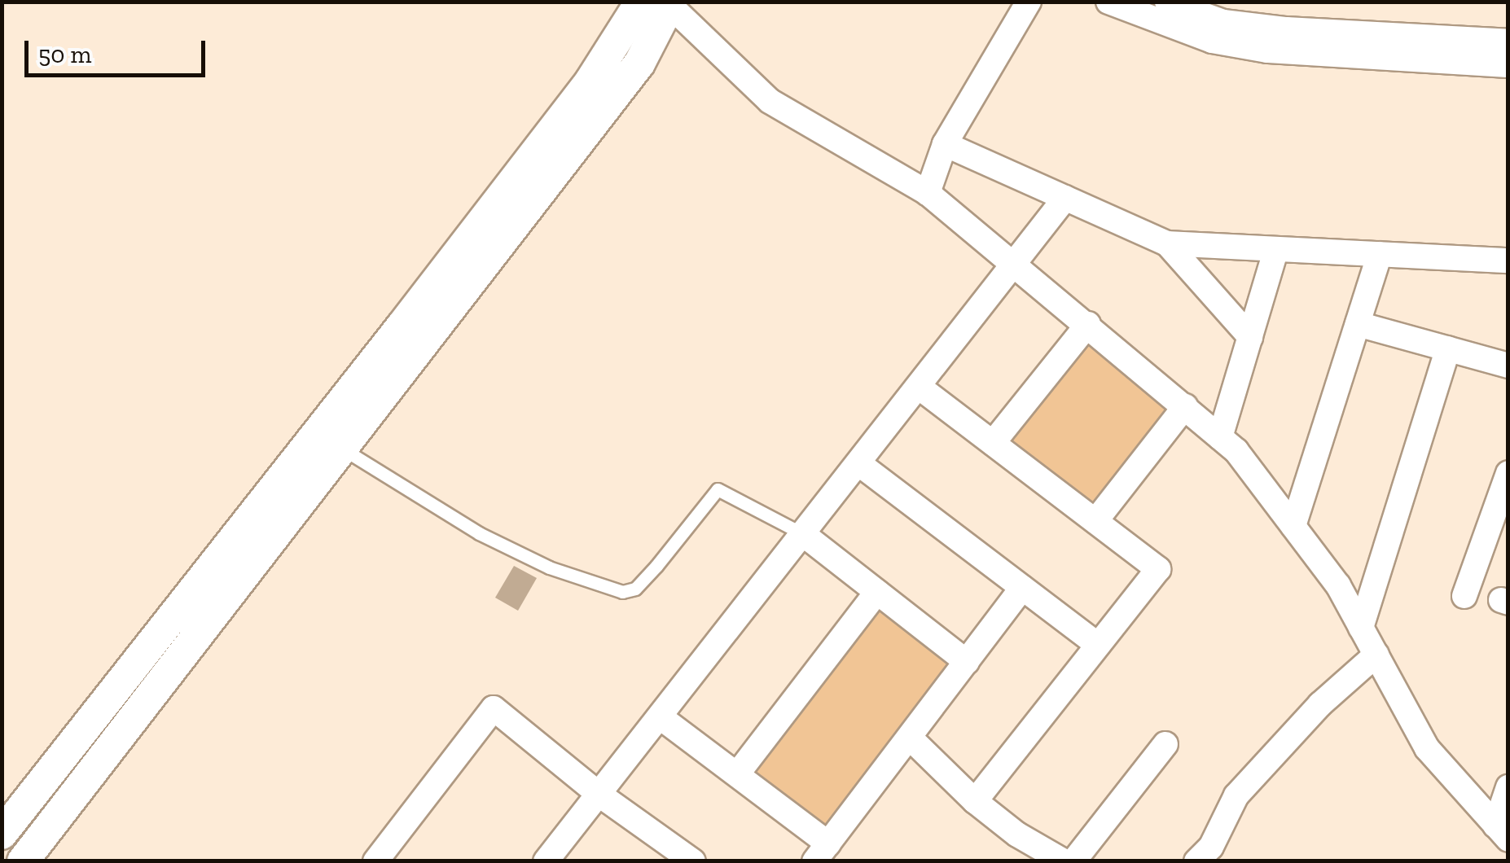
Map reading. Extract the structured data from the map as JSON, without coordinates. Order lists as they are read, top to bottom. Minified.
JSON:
{"scale_bar":"50 m"}
